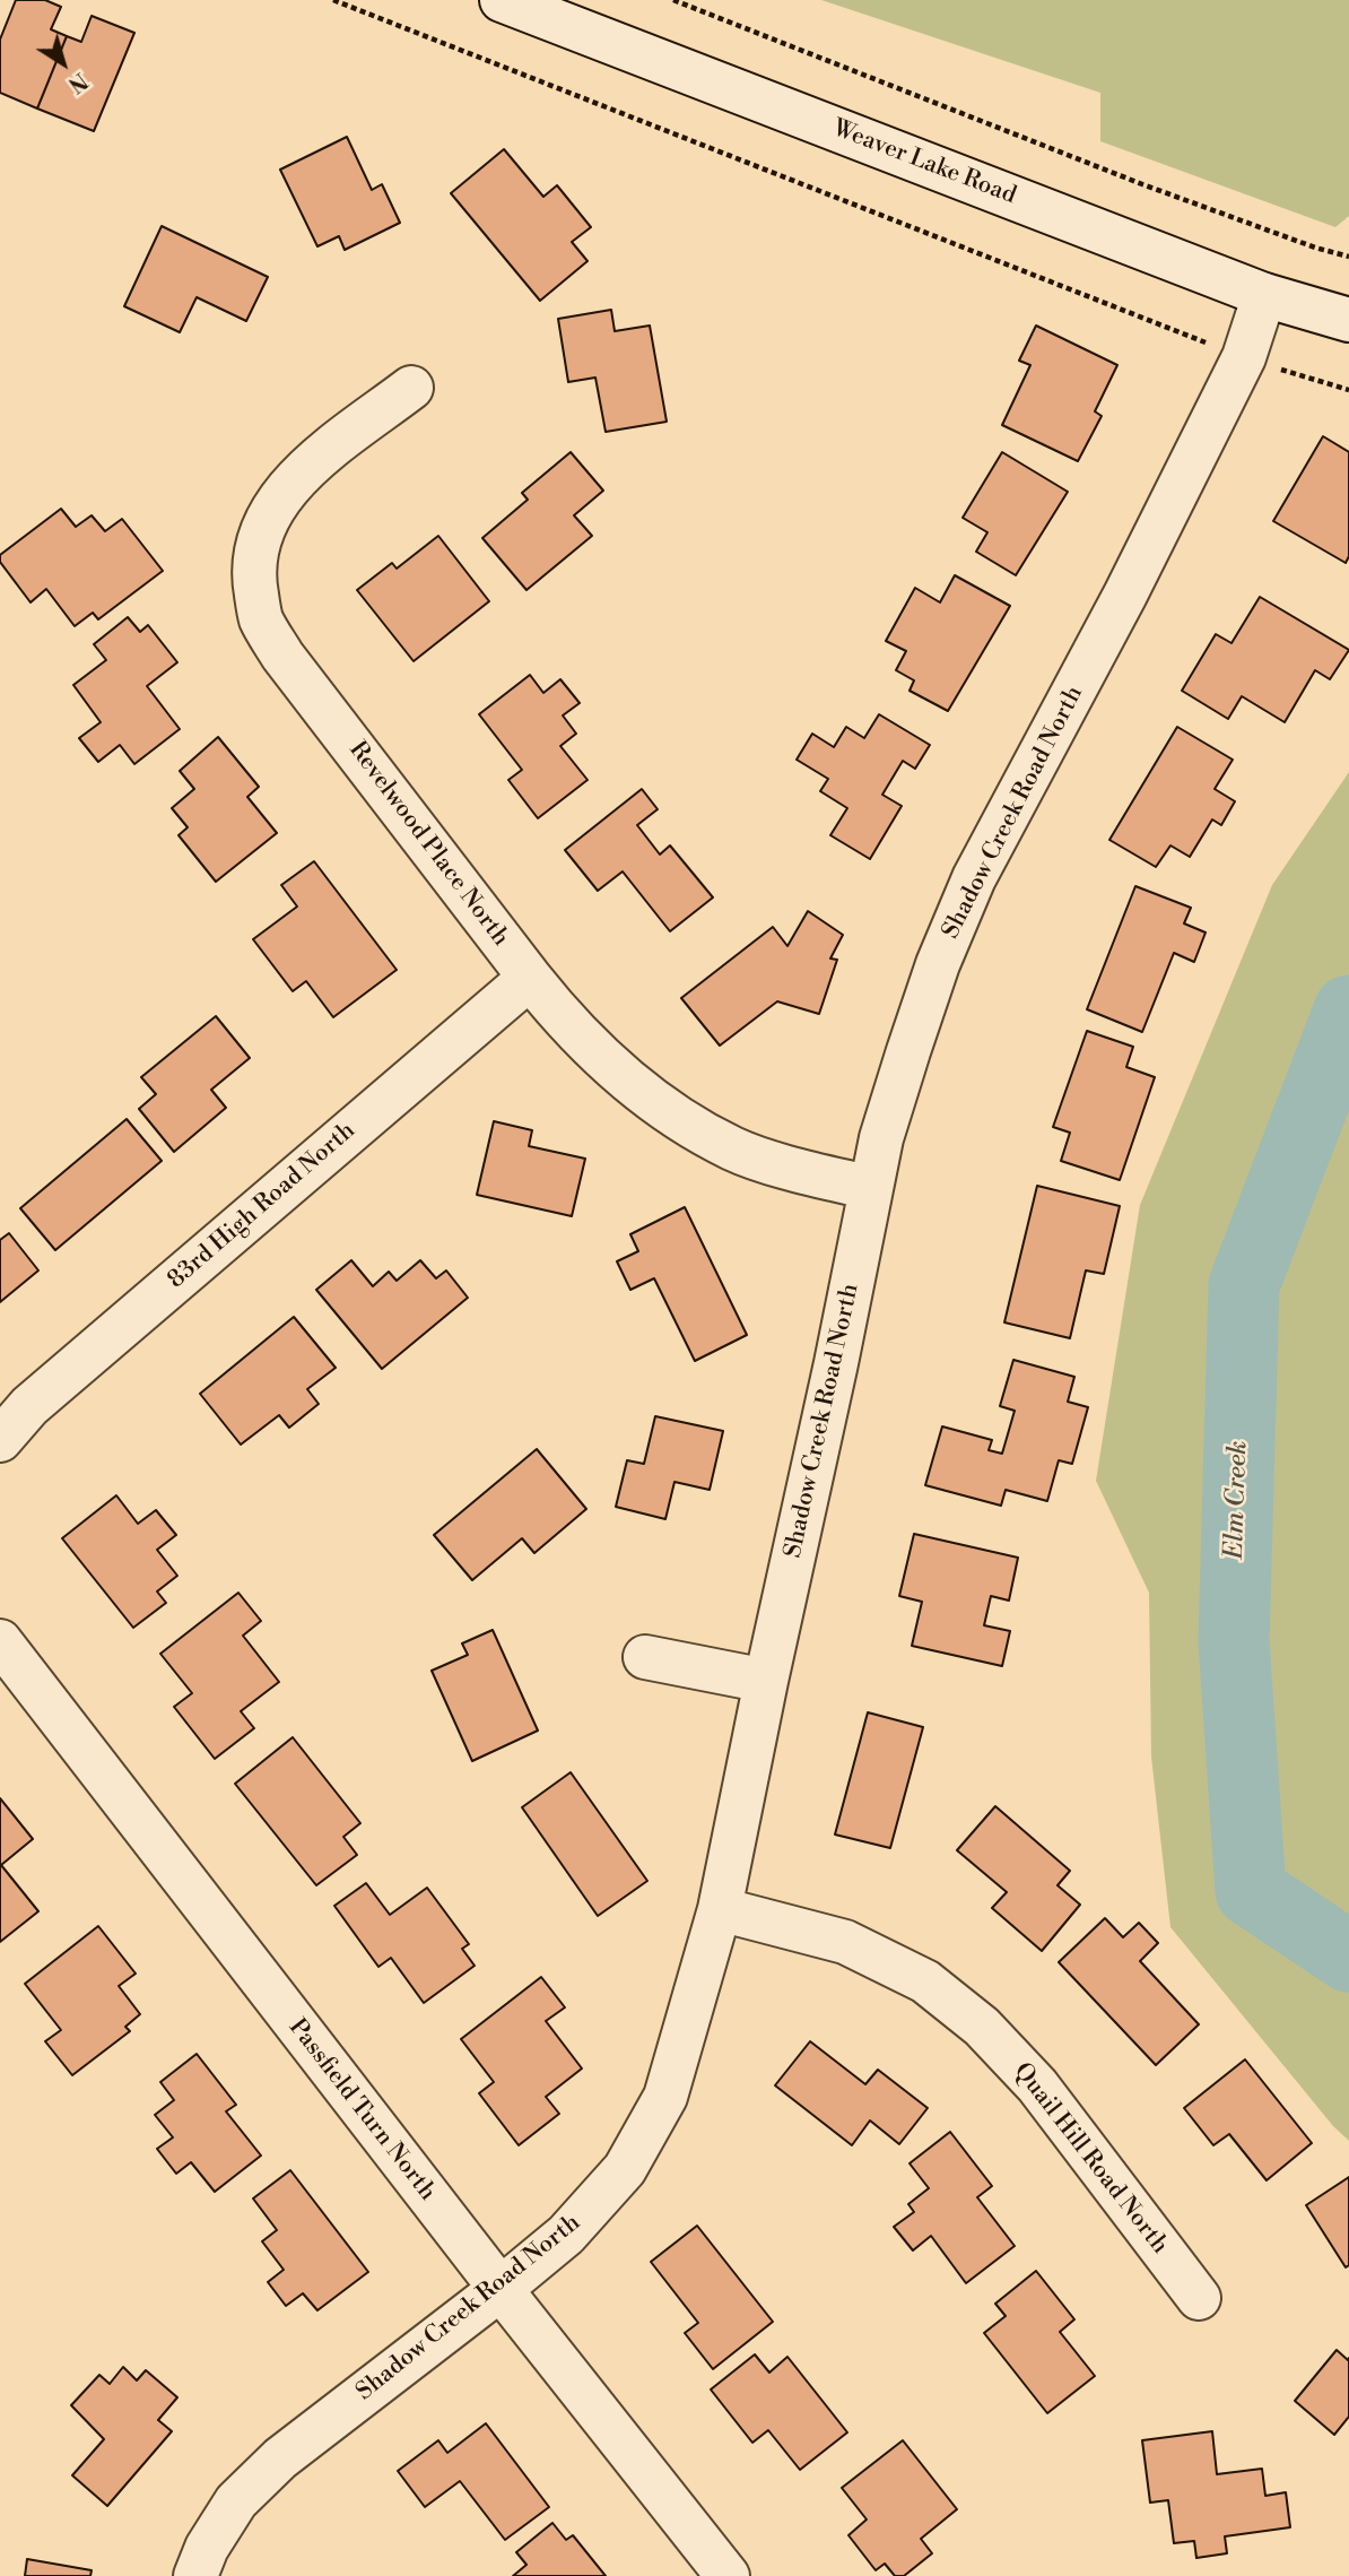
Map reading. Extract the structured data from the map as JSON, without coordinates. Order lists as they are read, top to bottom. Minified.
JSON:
{"streets":{"street":["Weaver Lake Road","Shadow Creek Road North","Revelwood Place North","83rd High Road North","Passfield Turn North","Quail Hill Road North"]},"crossings":[["Weaver Lake Road","Shadow Creek Road North"],["Shadow Creek Road North","Revelwood Place North"],["Shadow Creek Road North","Passfield Turn North"],["Shadow Creek Road North","Quail Hill Road North"],["Revelwood Place North","83rd High Road North"]],"water":["Elm Creek"],"north":"bottom right"}
